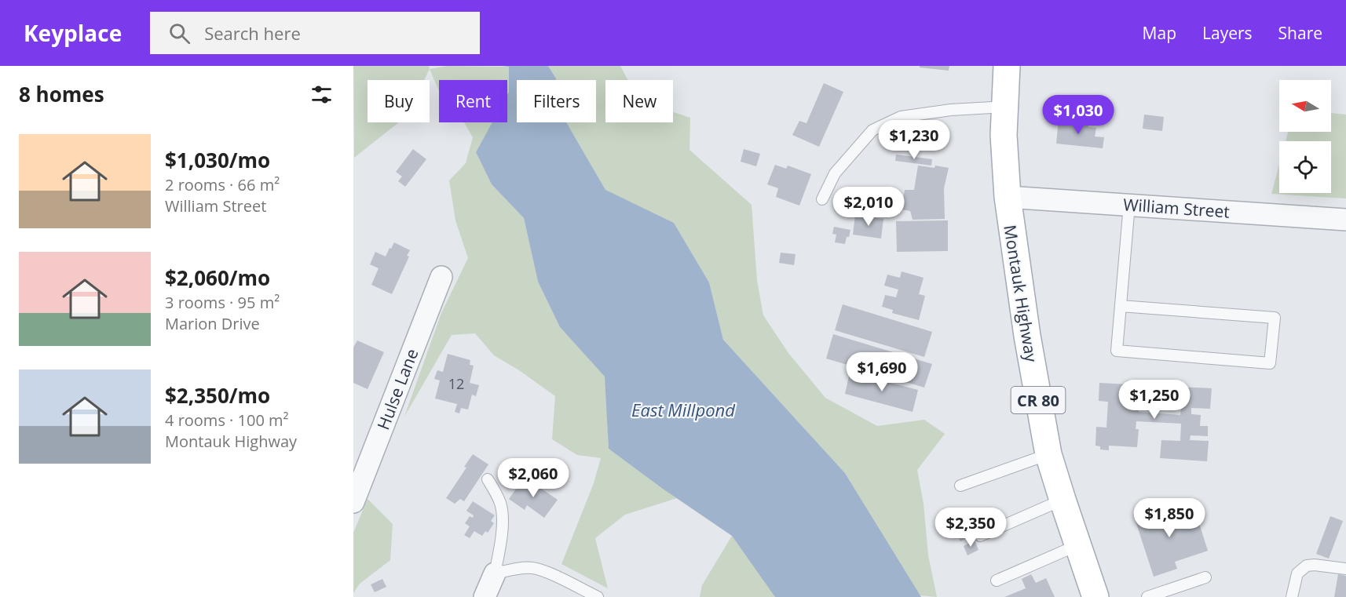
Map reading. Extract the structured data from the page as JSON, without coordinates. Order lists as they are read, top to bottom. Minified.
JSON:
{"streets":{"main road":["Montauk Highway","CR 80"],"street":["William Street","Hulse Lane"]},"crossings":[["William Street","Montauk Highway"]],"water":["East Millpond"],"house_numbers":["12"],"north":"left","page":{"header":"Keyplace","search":"Search here","nav":["Map","Layers","Share"],"heading":"8 homes","chip":["Buy","Rent","Filters","New"],"price":["$1,030","$1,230","$2,010","$1,690","$1,250","$2,060","$1,850","$2,350"],"list":[{"name":"$1,030/mo","note":"2 rooms · 66 m² · William Street"},{"name":"$2,060/mo","note":"3 rooms · 95 m² · Marion Drive"},{"name":"$2,350/mo","note":"4 rooms · 100 m² · Montauk Highway"}]}}
